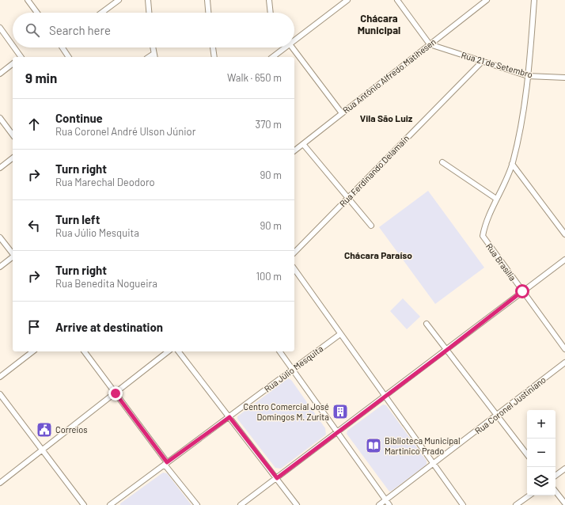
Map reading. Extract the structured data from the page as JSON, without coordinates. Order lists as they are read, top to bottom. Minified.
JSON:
{"streets":{"street":["Rua 21 de Setembro","Rua Antônio Alfredo Matihesen","Rua Ferdinando Delamain","Rua Brasília","Rua Júlio Mesquita","Rua Coronel Justiniano"]},"crossings":[["Rua 21 de Setembro","Rua Antônio Alfredo Matihesen"],["Rua 21 de Setembro","Rua Ferdinando Delamain"]],"districts":["Chácara Municipal","Vila São Luiz","Chácara Paraíso"],"places":{"building":["Centro Comercial José Domingos M. Zurita"],"public building":["Correios"],"library":["Biblioteca Municipal Martinico Prado"]},"page":{"search":"Search here","heading":["9 min","Walk · 650 m"],"list":[["Continue","Rua Coronel André Ulson Júnior","370 m"],["Turn right","Rua Marechal Deodoro","90 m"],["Turn left","Rua Júlio Mesquita","90 m"],["Turn right","Rua Benedita Nogueira","100 m"],"Arrive at destination"],"map_buttons":["+","−"]}}
